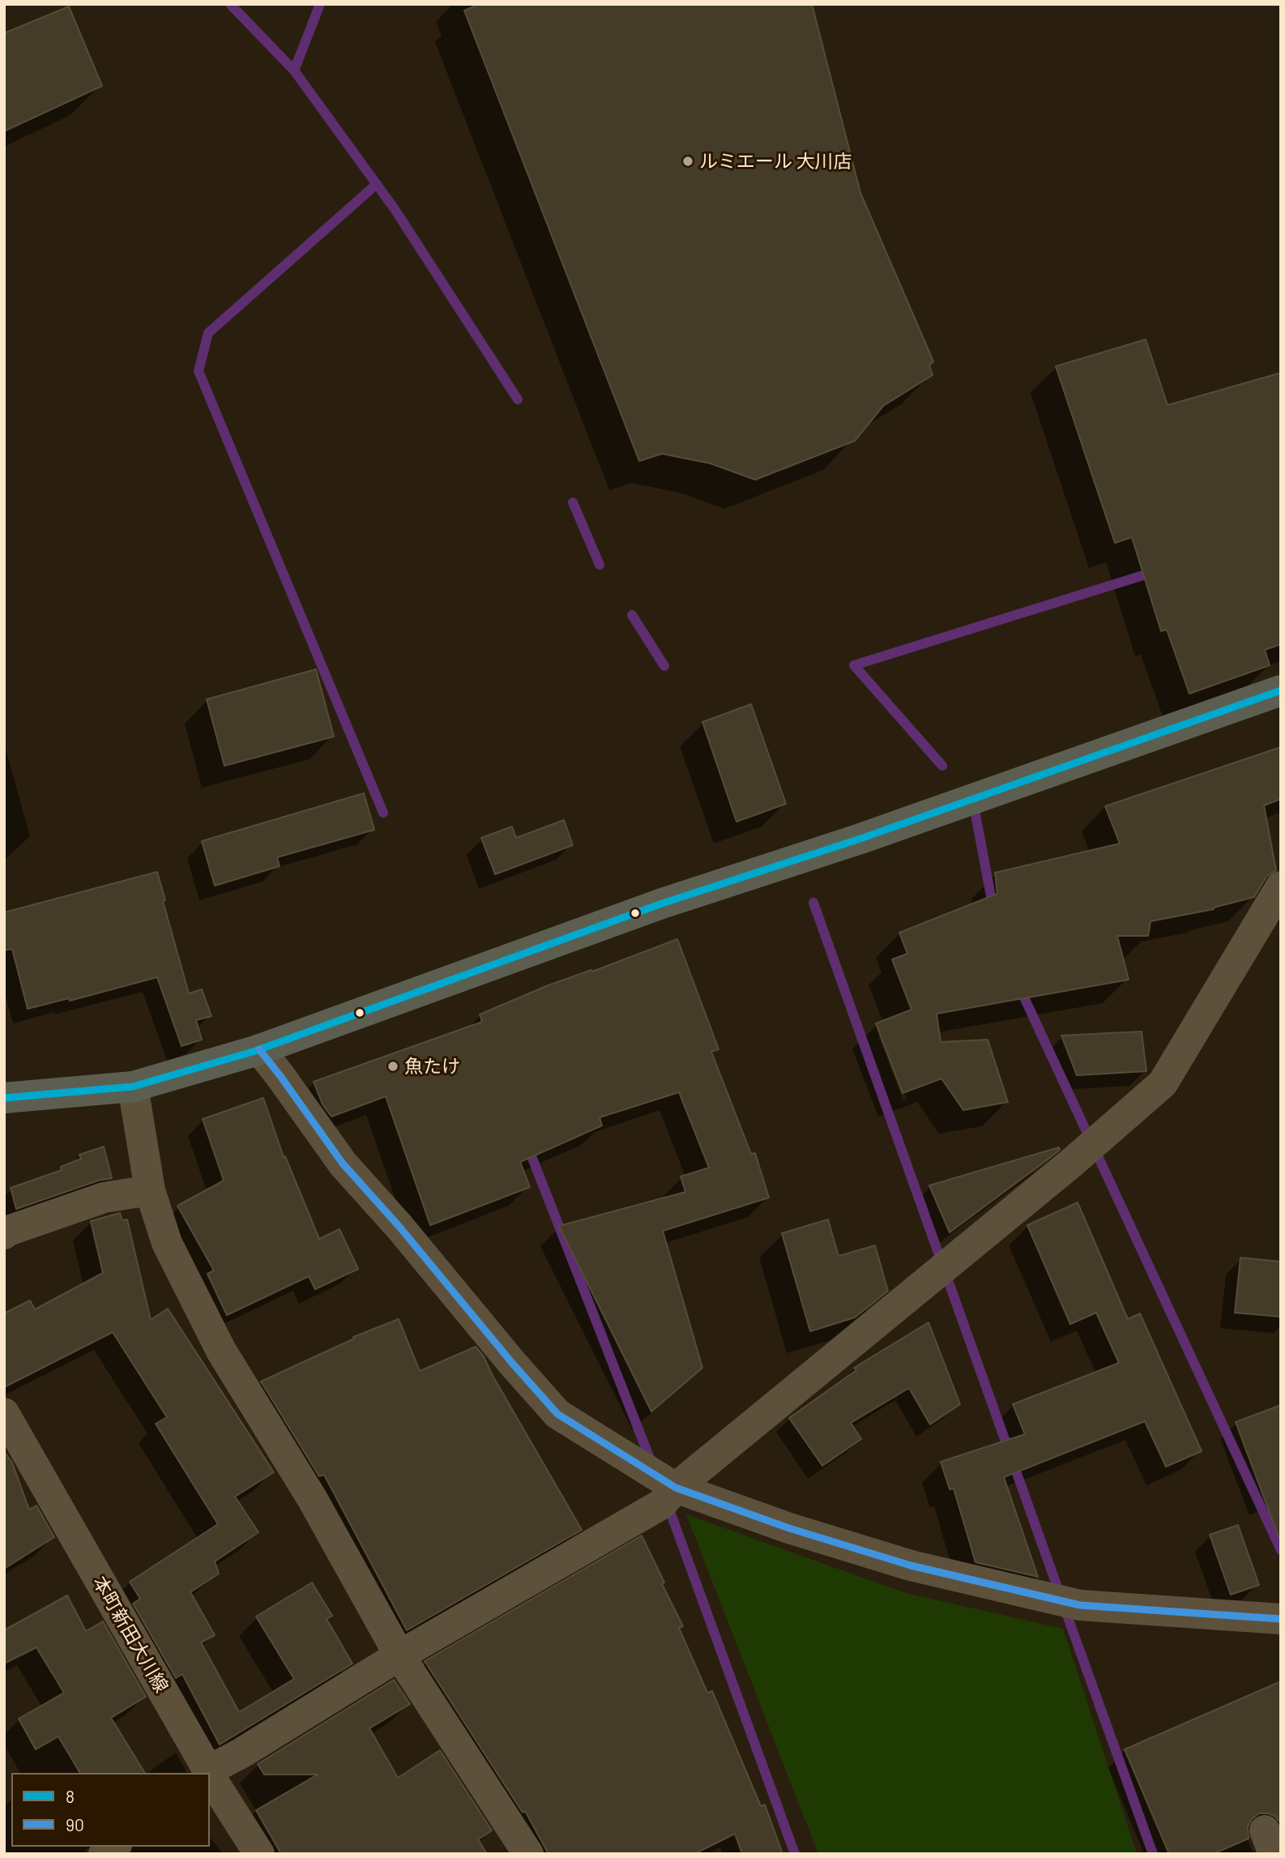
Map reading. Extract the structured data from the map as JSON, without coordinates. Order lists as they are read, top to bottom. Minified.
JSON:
{"streets":{"street":["本町新田大川線"]},"places":["ルミエール 大川店","魚たけ"],"lines":["transit line 8","transit line 90"],"legend":["8","90"]}
